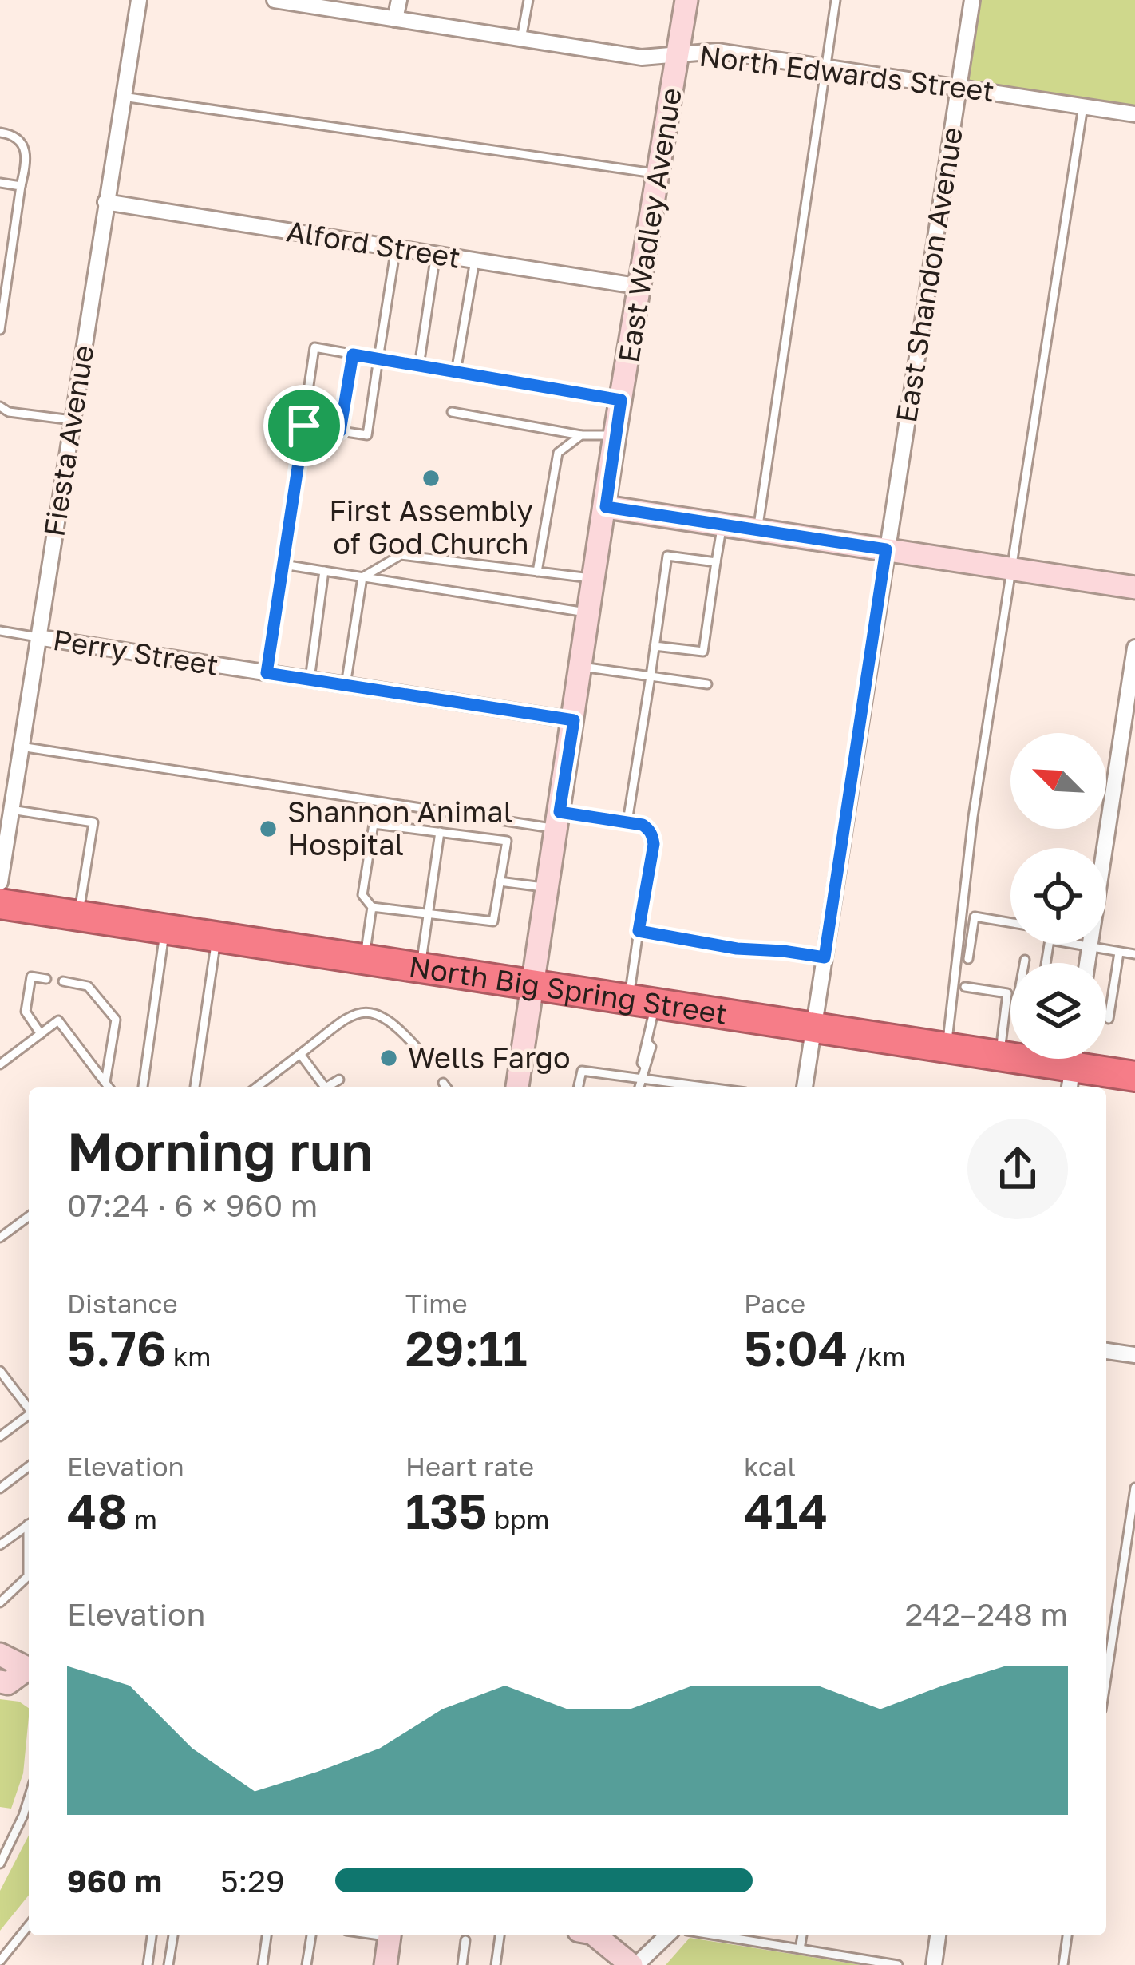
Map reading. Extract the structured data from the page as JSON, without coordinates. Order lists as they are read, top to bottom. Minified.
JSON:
{"streets":{"highway":["North Big Spring Street"],"main road":["East Wadley Avenue"],"street":["North Edwards Street","Alford Street","East Shandon Avenue","Fiesta Avenue","Perry Street"]},"crossings":[["North Edwards Street","East Wadley Avenue"],["North Edwards Street","East Shandon Avenue"],["East Wadley Avenue","Alford Street"],["East Wadley Avenue","Perry Street"],["East Wadley Avenue","North Big Spring Street"],["Alford Street","Fiesta Avenue"],["East Shandon Avenue","North Big Spring Street"],["Fiesta Avenue","Perry Street"]],"places":["First Assembly of God Church","Shannon Animal Hospital","Wells Fargo"],"north":"top left","page":{"heading":["Morning run","07:24 · 6 × 960 m"],"stats":[["Distance","5.76 km"],["Time","29:11"],["Pace","5:04 /km"],["Elevation","48 m"],["Heart rate","135 bpm"],["kcal","414"]],"chart":["Elevation","242–248 m"],"list":[{"name":"960 m","note":"5:29"}]}}
